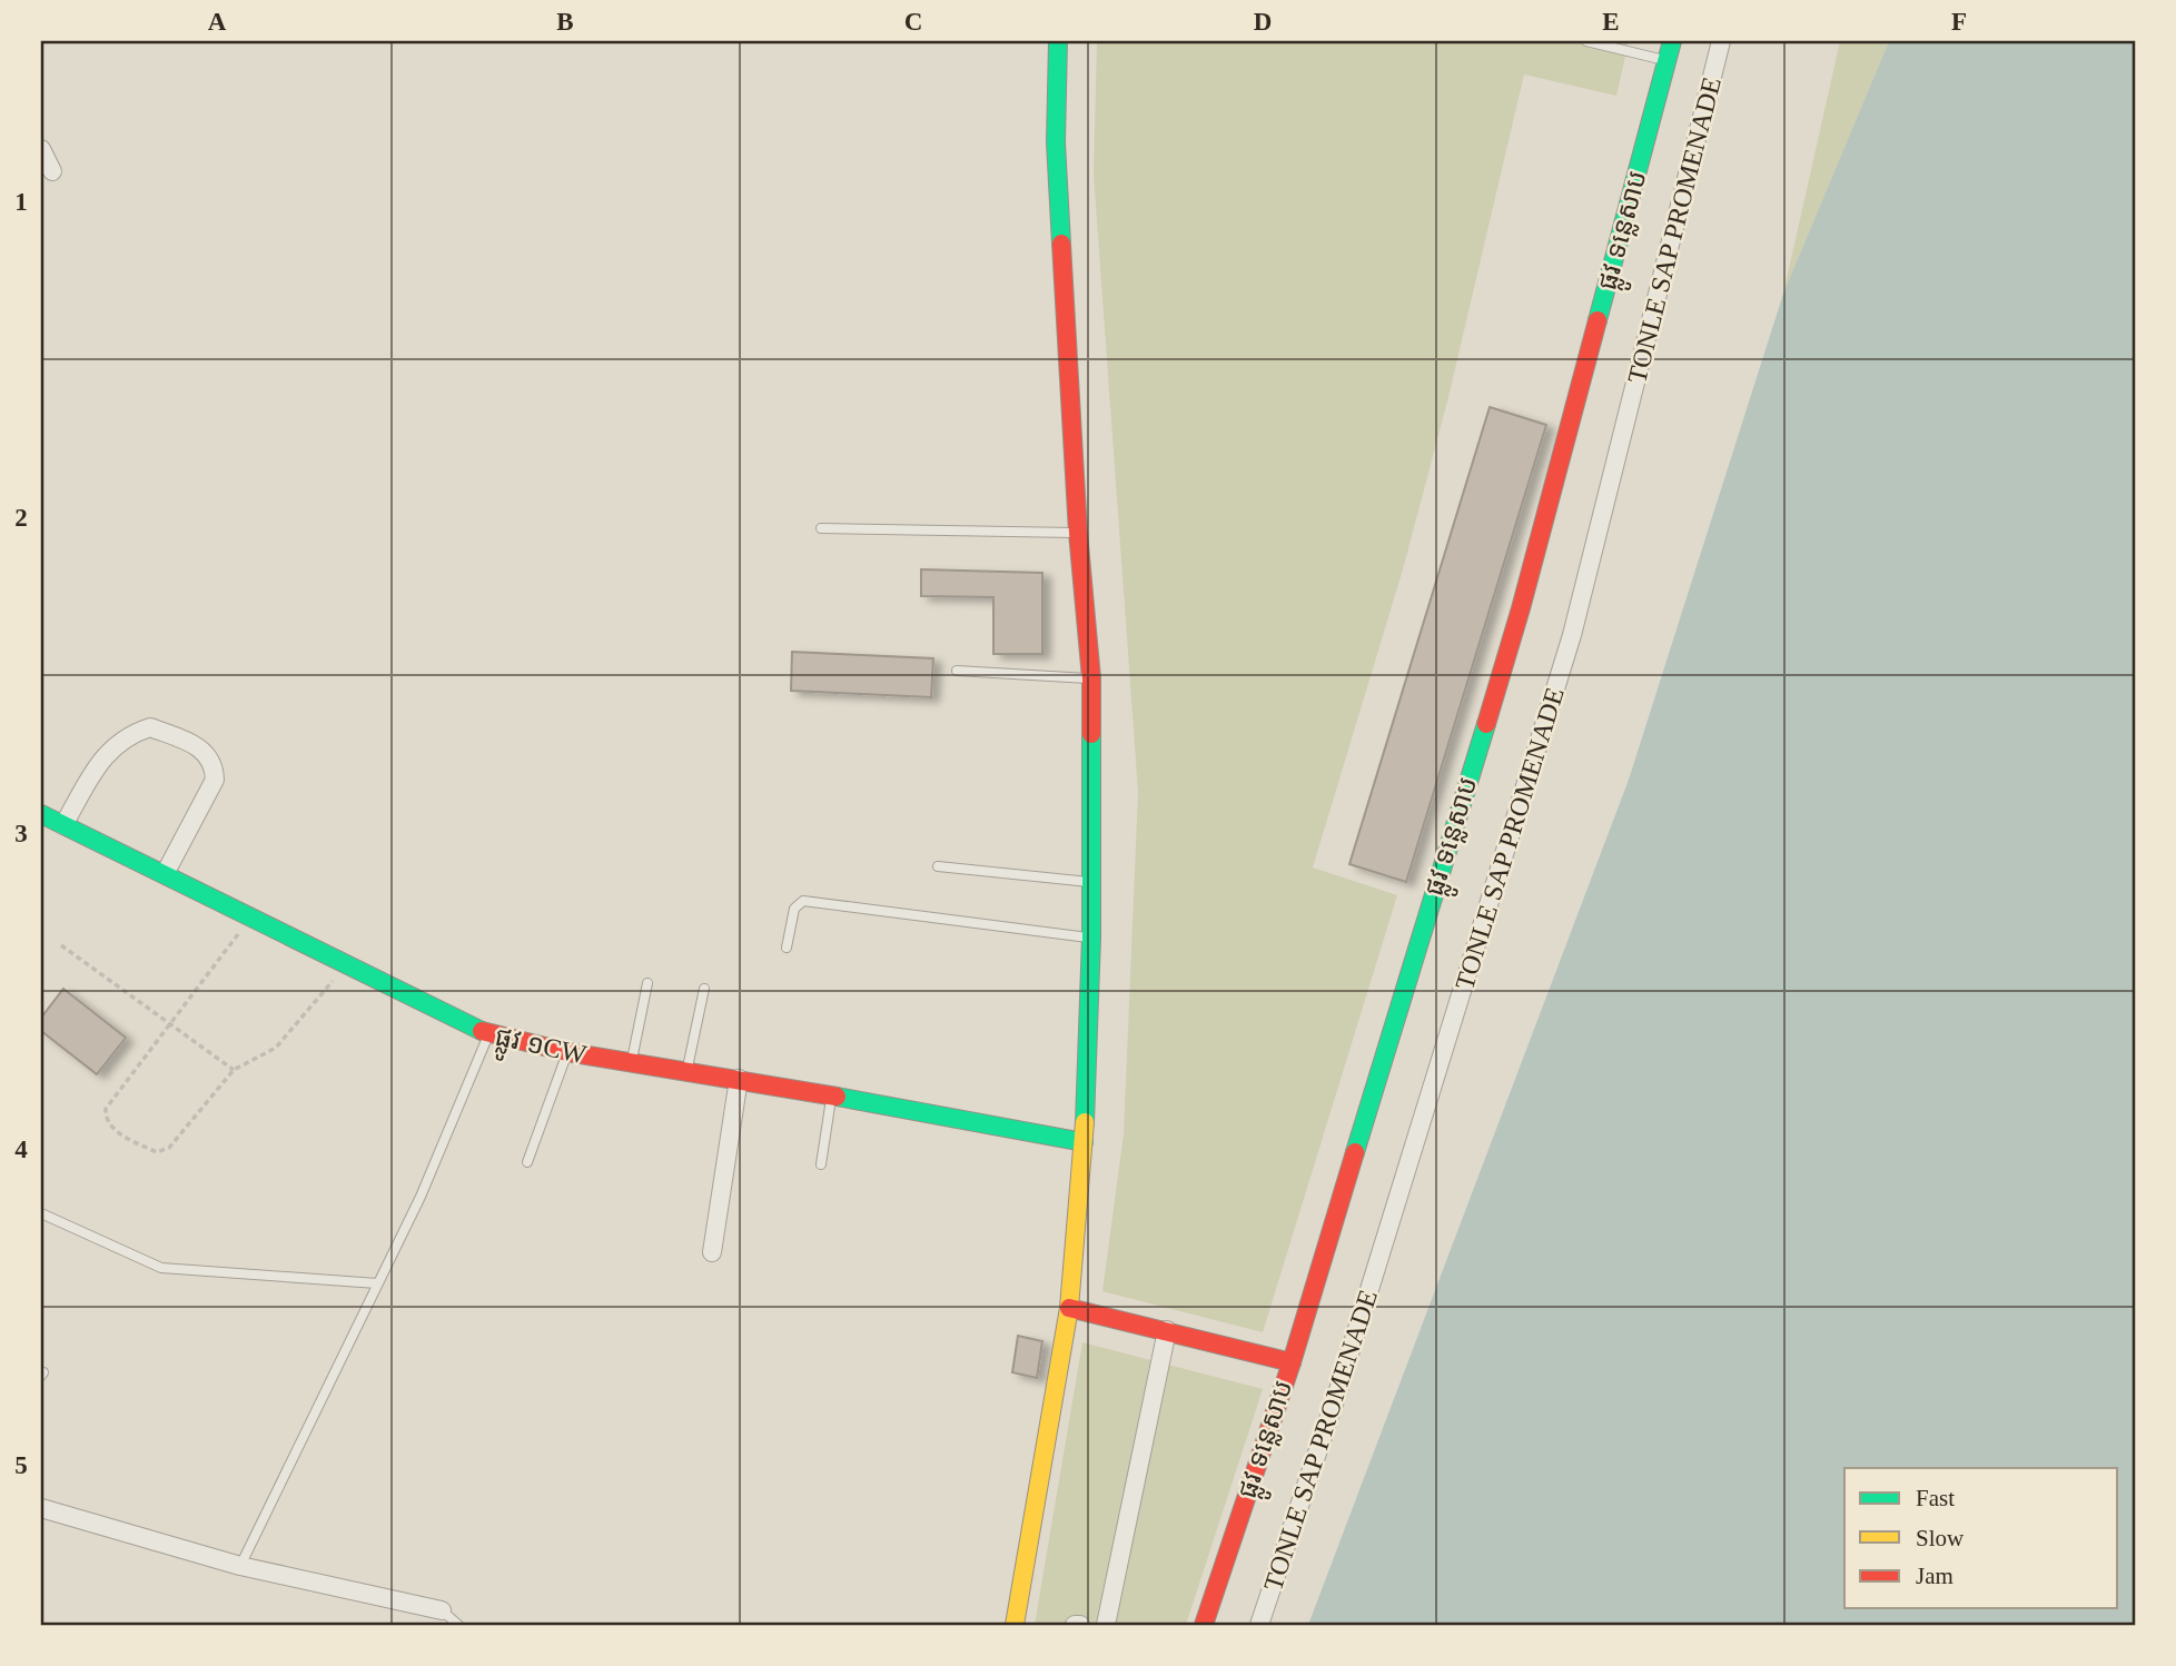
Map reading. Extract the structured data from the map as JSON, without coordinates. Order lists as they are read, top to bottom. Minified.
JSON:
{"streets":{"street":["ផ្លូវ ទន្លេសាប","TONLE SAP PROMENADE","ផ្លូវ ១CW"]},"legend":["Fast","Slow","Jam"],"grid":{"columns":["A","B","C","D","E","F"],"rows":["1","2","3","4","5"]}}
